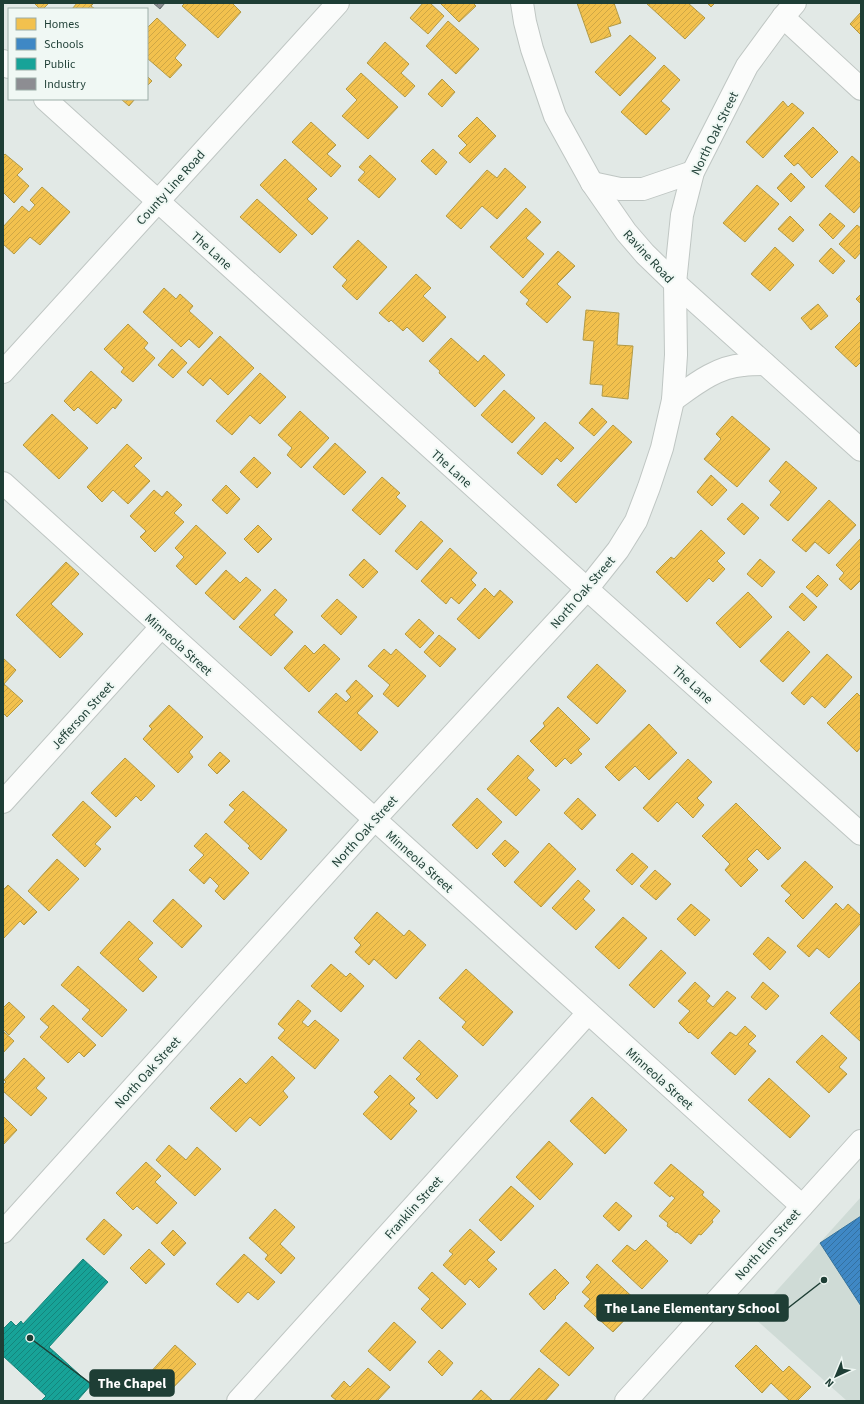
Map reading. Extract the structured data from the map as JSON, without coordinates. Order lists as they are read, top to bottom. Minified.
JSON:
{"streets":{"street":["North Oak Street","County Line Road","The Lane","Ravine Road","Minneola Street","Jefferson Street","Franklin Street","North Elm Street"]},"crossings":[["North Oak Street","The Lane"],["North Oak Street","Ravine Road"],["North Oak Street","Minneola Street"],["County Line Road","The Lane"],["Minneola Street","Jefferson Street"],["Minneola Street","Franklin Street"],["Minneola Street","North Elm Street"]],"places":["The Lane Elementary School","The Chapel"],"legend":["Homes","Schools","Public","Industry"],"north":"bottom left"}
